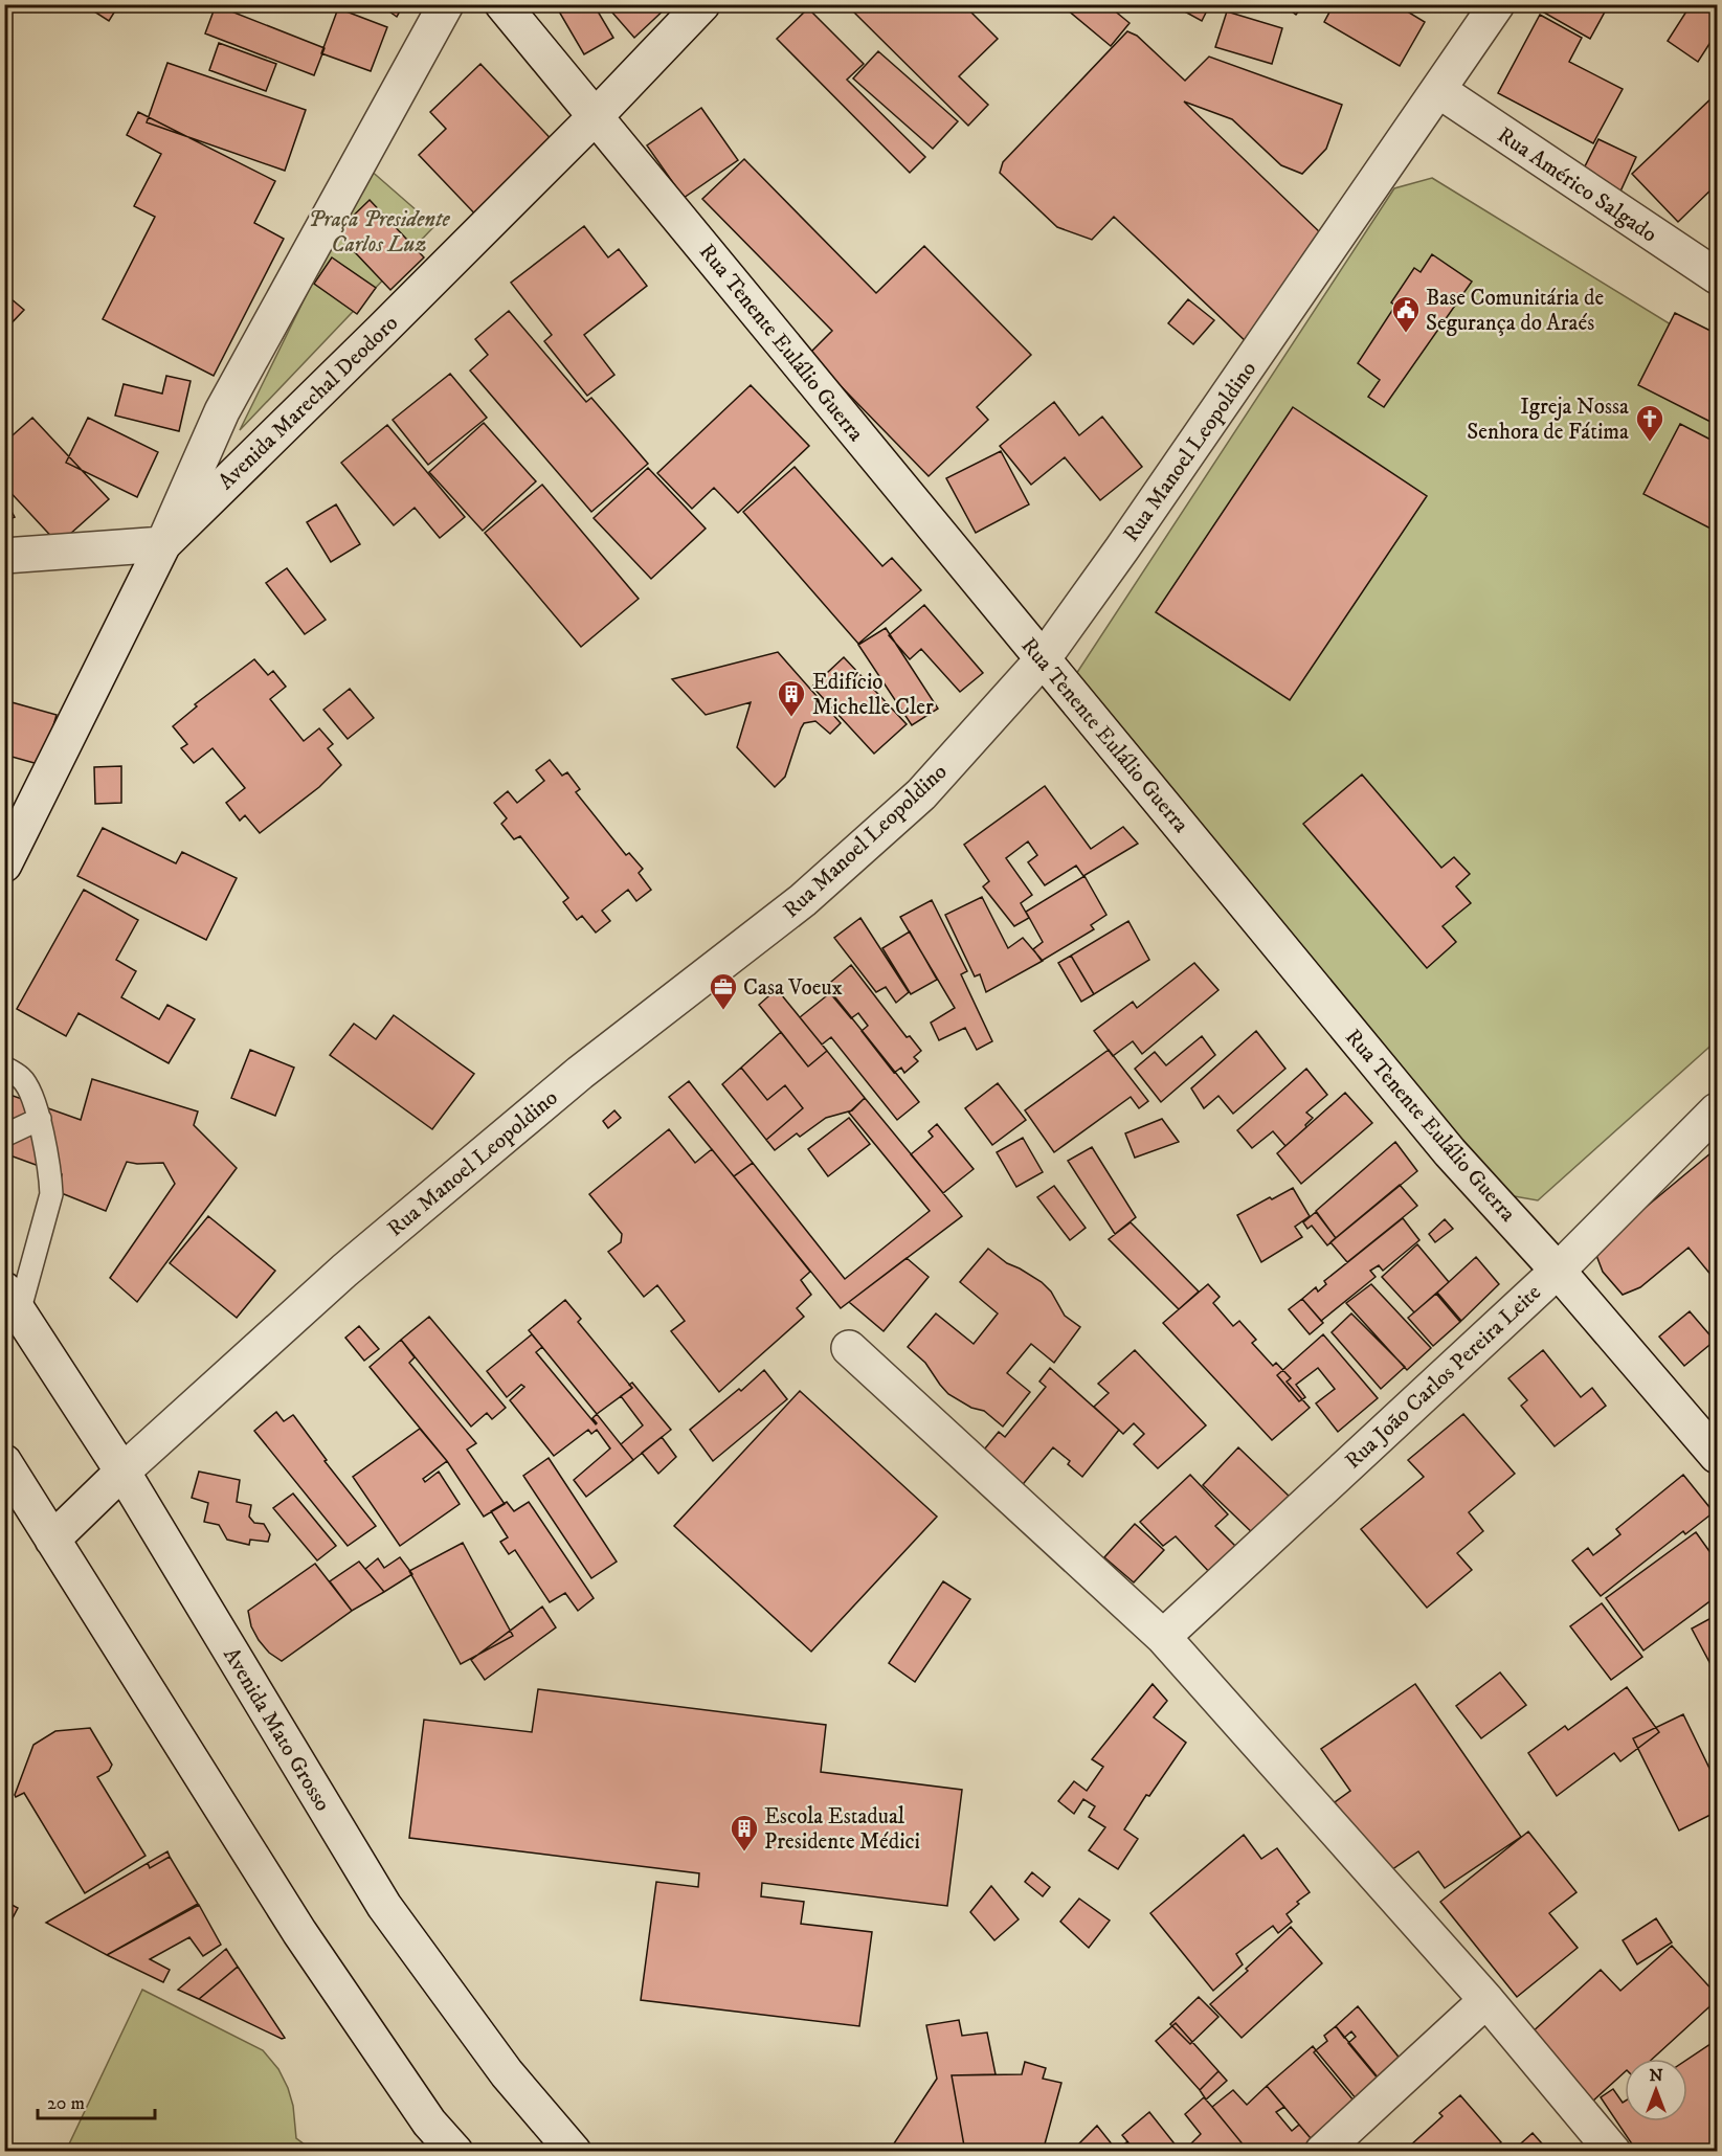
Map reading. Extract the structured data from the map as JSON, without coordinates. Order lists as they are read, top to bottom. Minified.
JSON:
{"streets":{"street":["Rua Américo Salgado","Rua Tenente Eulálio Guerra","Avenida Marechal Deodoro","Rua Manoel Leopoldino","Rua João Carlos Pereira Leite","Avenida Mato Grosso"]},"crossings":[["Rua Américo Salgado","Rua Manoel Leopoldino"],["Rua Tenente Eulálio Guerra","Avenida Marechal Deodoro"],["Rua Tenente Eulálio Guerra","Rua Manoel Leopoldino"],["Rua Tenente Eulálio Guerra","Rua João Carlos Pereira Leite"],["Rua Manoel Leopoldino","Avenida Mato Grosso"]],"parks":["Praça Presidente Carlos Luz"],"places":{"public building":["Base Comunitária de Segurança do Araés"],"church":["Igreja Nossa Senhora de Fátima"],"building":["Edifício Michelle Cler","Escola Estadual Presidente Médici"],"office":["Casa Voeux"]},"scale_bar":"20 m","north":"top"}
